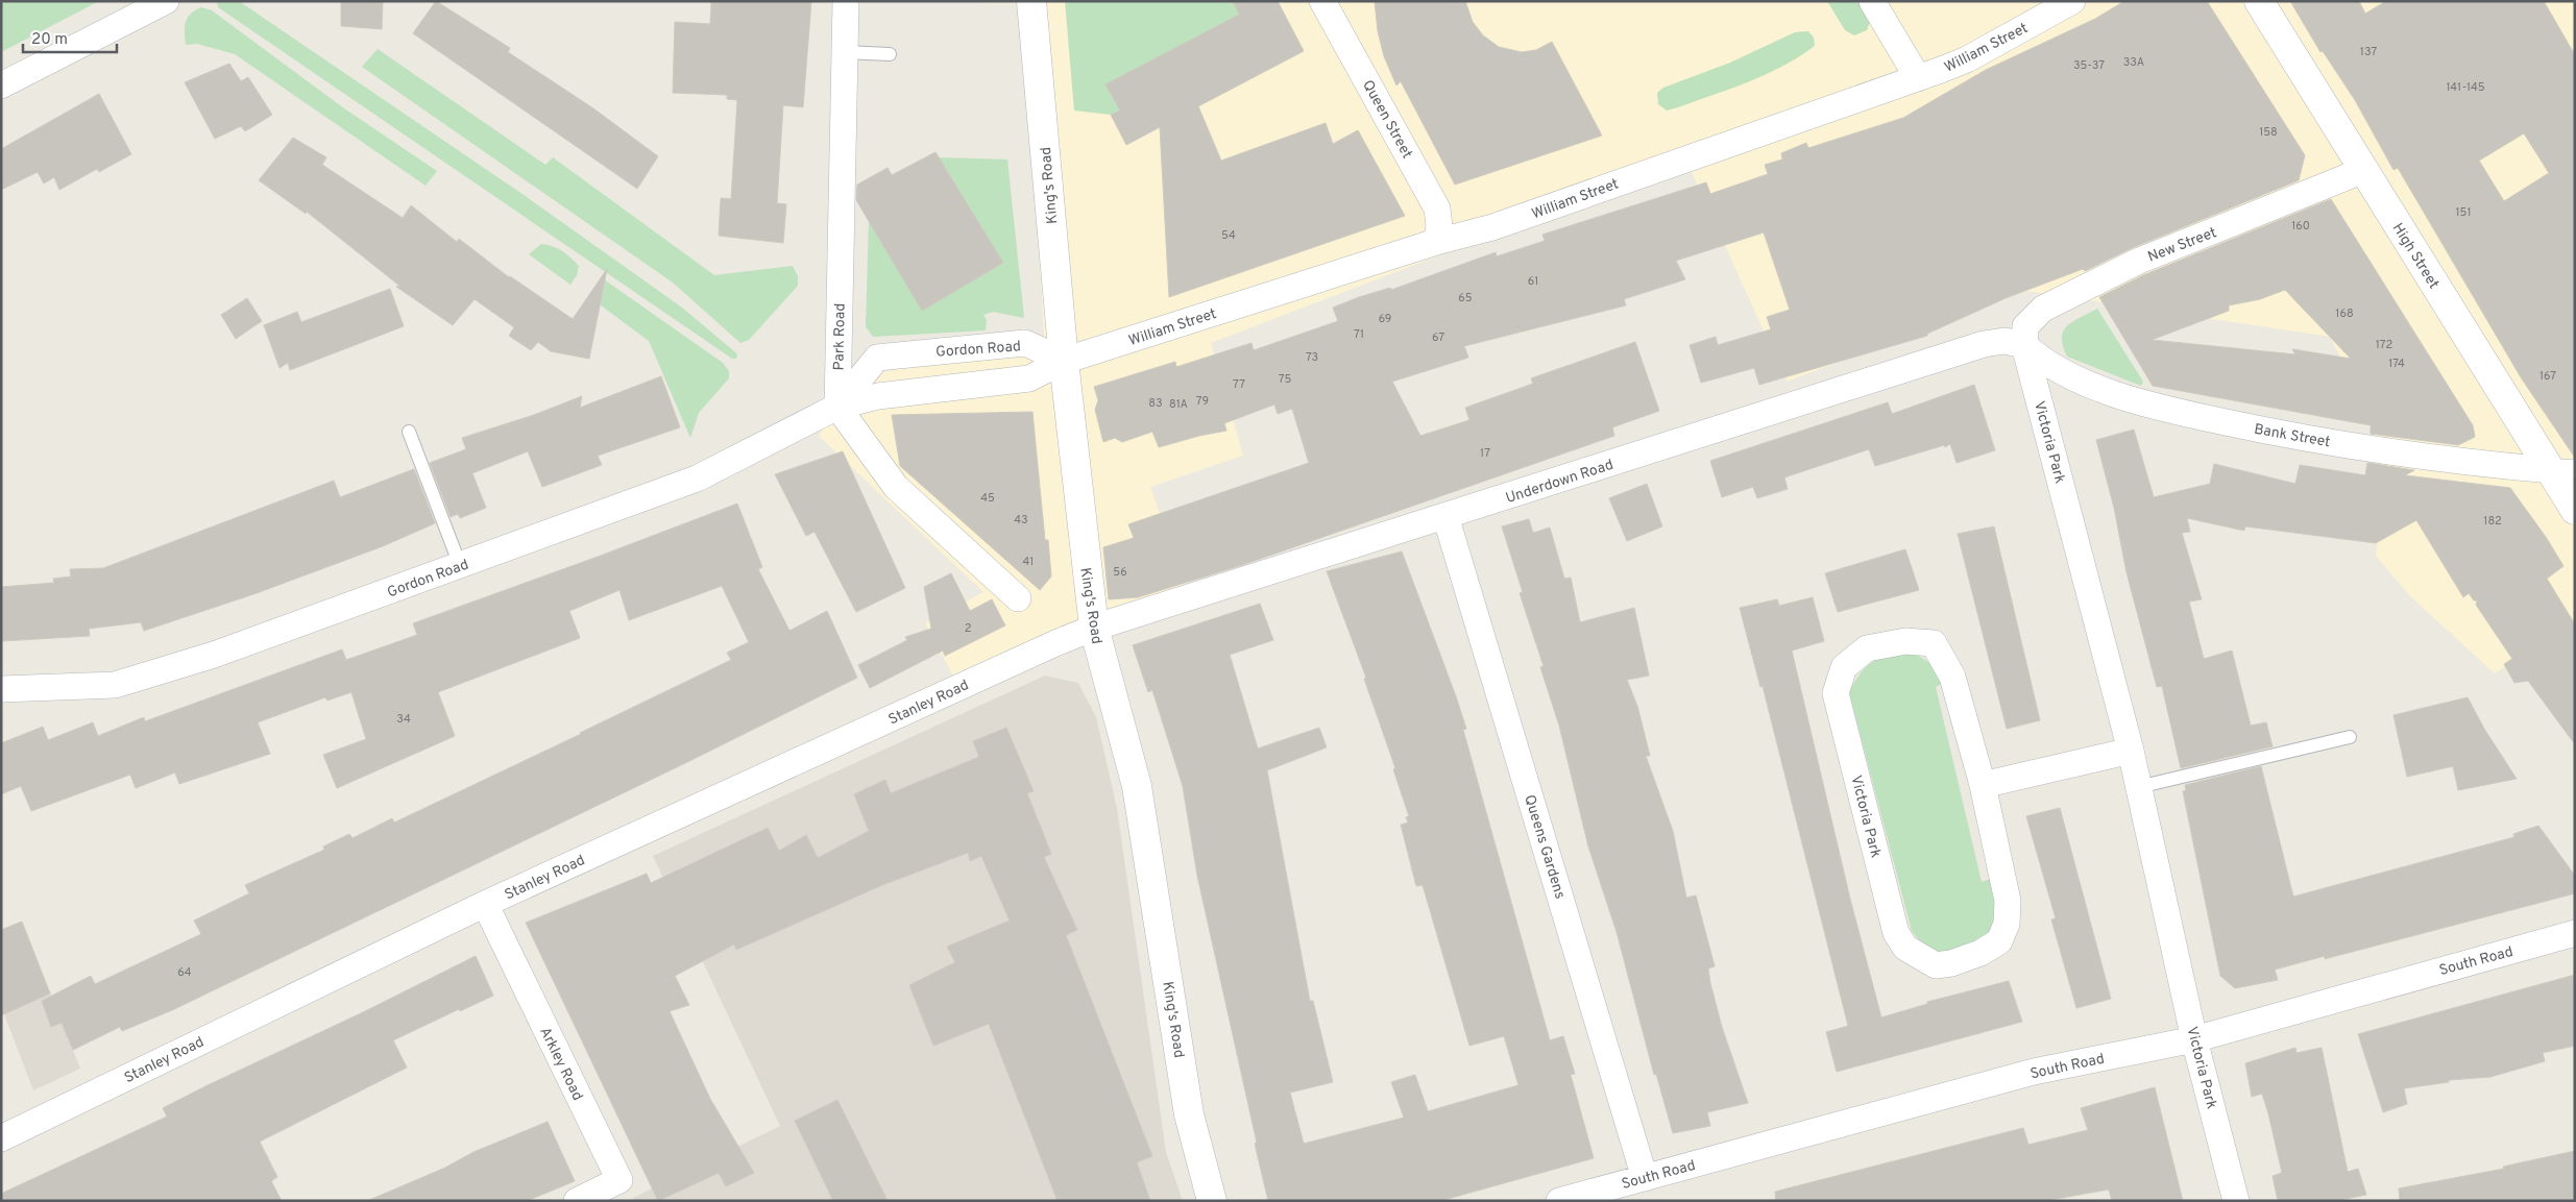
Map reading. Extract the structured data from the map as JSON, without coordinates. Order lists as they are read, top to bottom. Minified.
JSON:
{"streets":{"street":["William Street","Queen Street","King's Road","New Street","High Street","Park Road","Gordon Road","Bank Street","Victoria Park","Underdown Road","Stanley Road","Queens Gardens","South Road","Arkley Road"]},"crossings":[["William Street","Queen Street"],["William Street","King's Road"],["William Street","Gordon Road"],["King's Road","Gordon Road"],["King's Road","Underdown Road"],["King's Road","Stanley Road"],["New Street","High Street"],["New Street","Bank Street"],["New Street","Victoria Park"],["New Street","Underdown Road"],["High Street","Bank Street"],["Park Road","Gordon Road"],["Bank Street","Victoria Park"],["Bank Street","Underdown Road"],["Victoria Park","Underdown Road"],["Victoria Park","South Road"],["Underdown Road","Stanley Road"],["Underdown Road","Queens Gardens"],["Stanley Road","Arkley Road"],["Queens Gardens","South Road"]],"house_numbers":["137","33A","35-37","141-145","158","151","160","54","61","65","168","69","71","67","172","73","174","167","75","77","79","83","81A","17","45","43","182","41","56","2","34","64"],"scale_bar":"20 m"}
